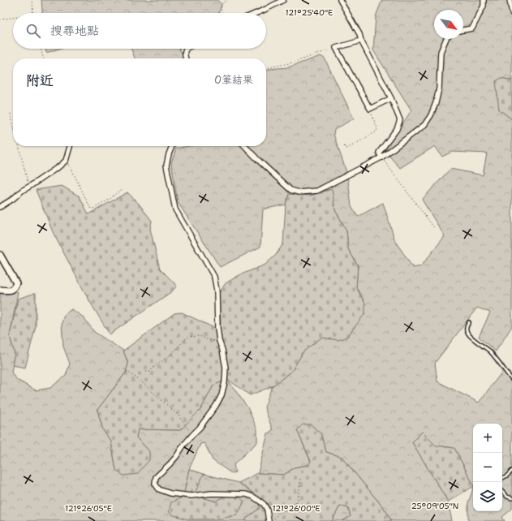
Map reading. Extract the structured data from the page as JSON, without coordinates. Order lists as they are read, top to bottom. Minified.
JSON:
{"north":"bottom right","page":{"search":"搜尋地點","heading":["附近","0筆結果"],"map_buttons":["+","−"]},"coordinates":["121°25'40\"E","25°09'05\"N","121°26'05\"E","121°26'00\"E"]}
